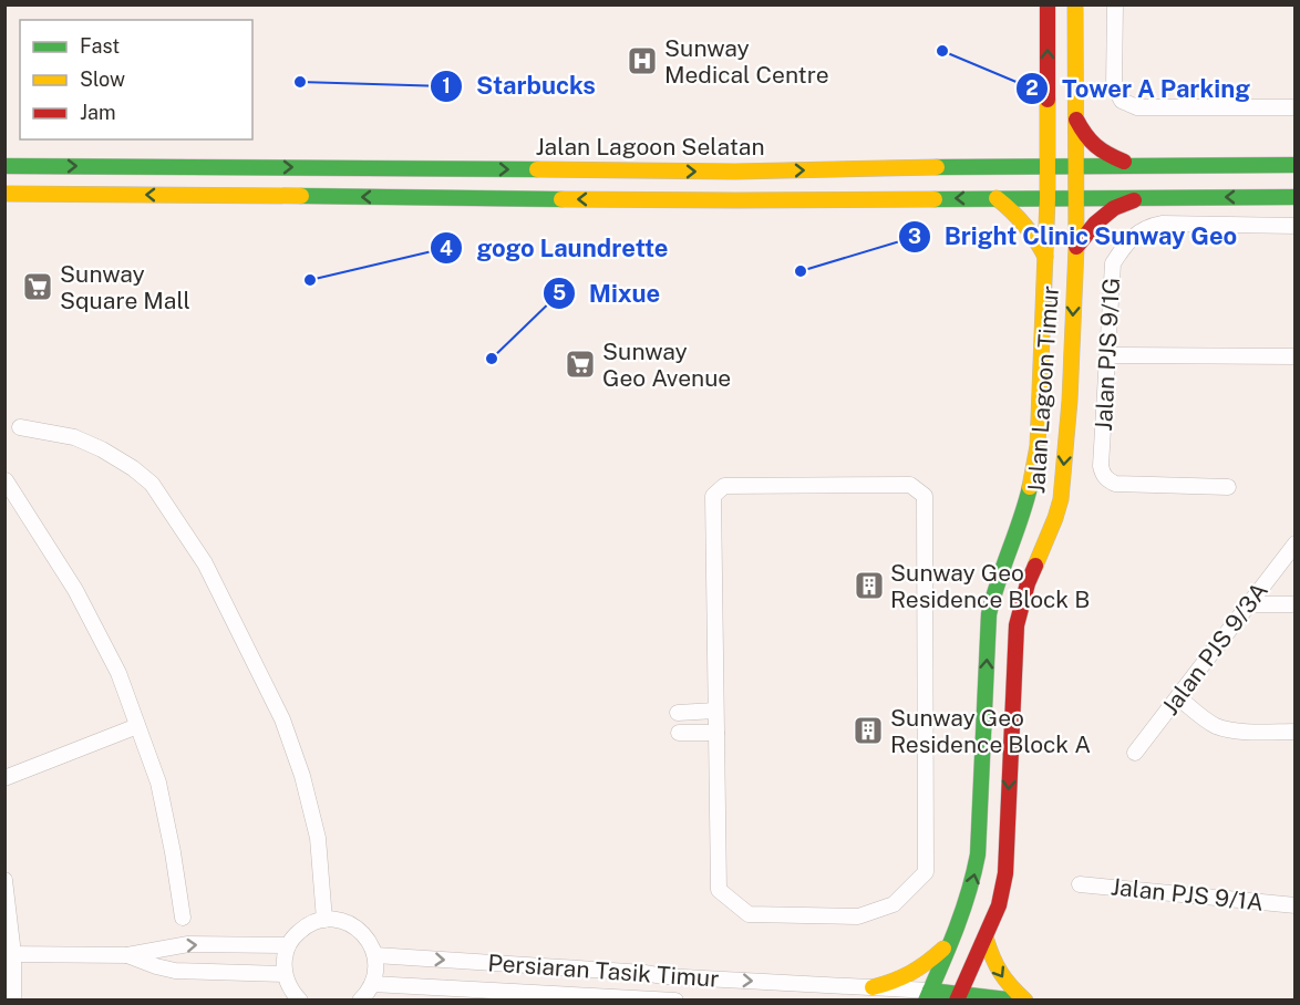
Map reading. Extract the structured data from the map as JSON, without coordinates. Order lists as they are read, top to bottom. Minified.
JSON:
{"streets":{"main road":["Jalan Lagoon Selatan","Jalan Lagoon Timur"],"street":["Jalan PJS 9/1G","Jalan PJS 9/3A","Jalan PJS 9/1A","Persiaran Tasik Timur"]},"crossings":[["Jalan Lagoon Selatan","Jalan Lagoon Timur"],["Jalan Lagoon Timur","Persiaran Tasik Timur"]],"places":{"other":["Tower A Parking","Starbucks","Bright Clinic Sunway Geo","gogo Laundrette","Mixue"],"hospital":["Sunway Medical Centre"],"supermarket":["Sunway Square Mall","Sunway Geo Avenue"],"building":["Sunway Geo Residence Block B","Sunway Geo Residence Block A"]},"legend":["Fast","Slow","Jam"]}
